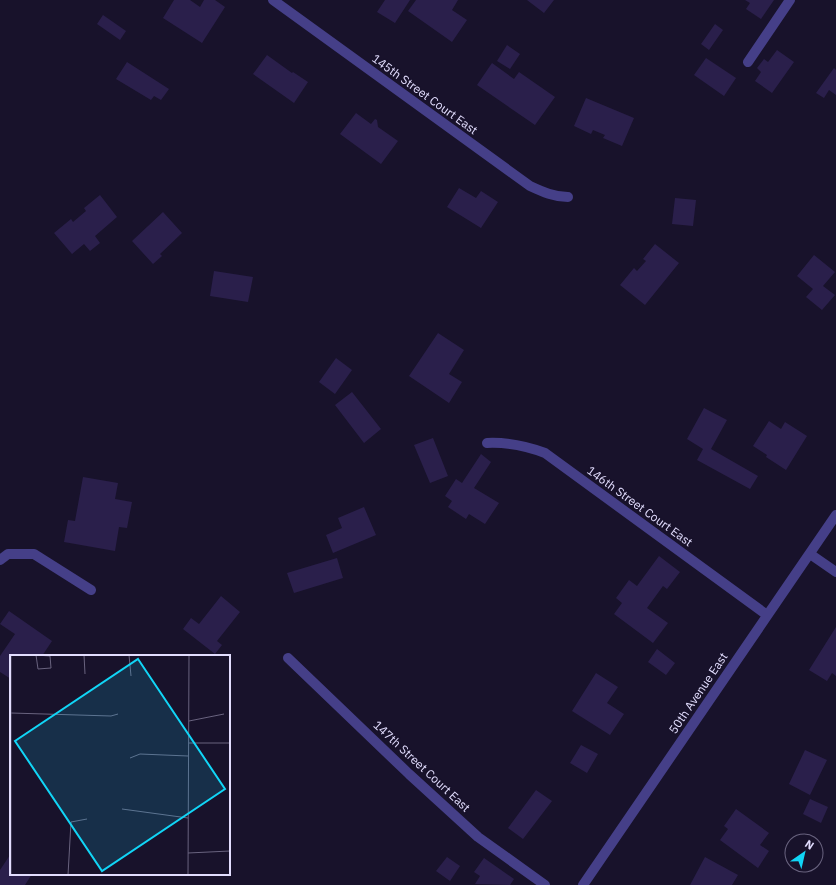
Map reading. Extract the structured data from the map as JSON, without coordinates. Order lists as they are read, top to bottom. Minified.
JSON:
{"streets":{"street":["145th Street Court East","146th Street Court East","50th Avenue East","147th Street Court East"]},"crossings":[["146th Street Court East","50th Avenue East"]],"north":"top right"}
